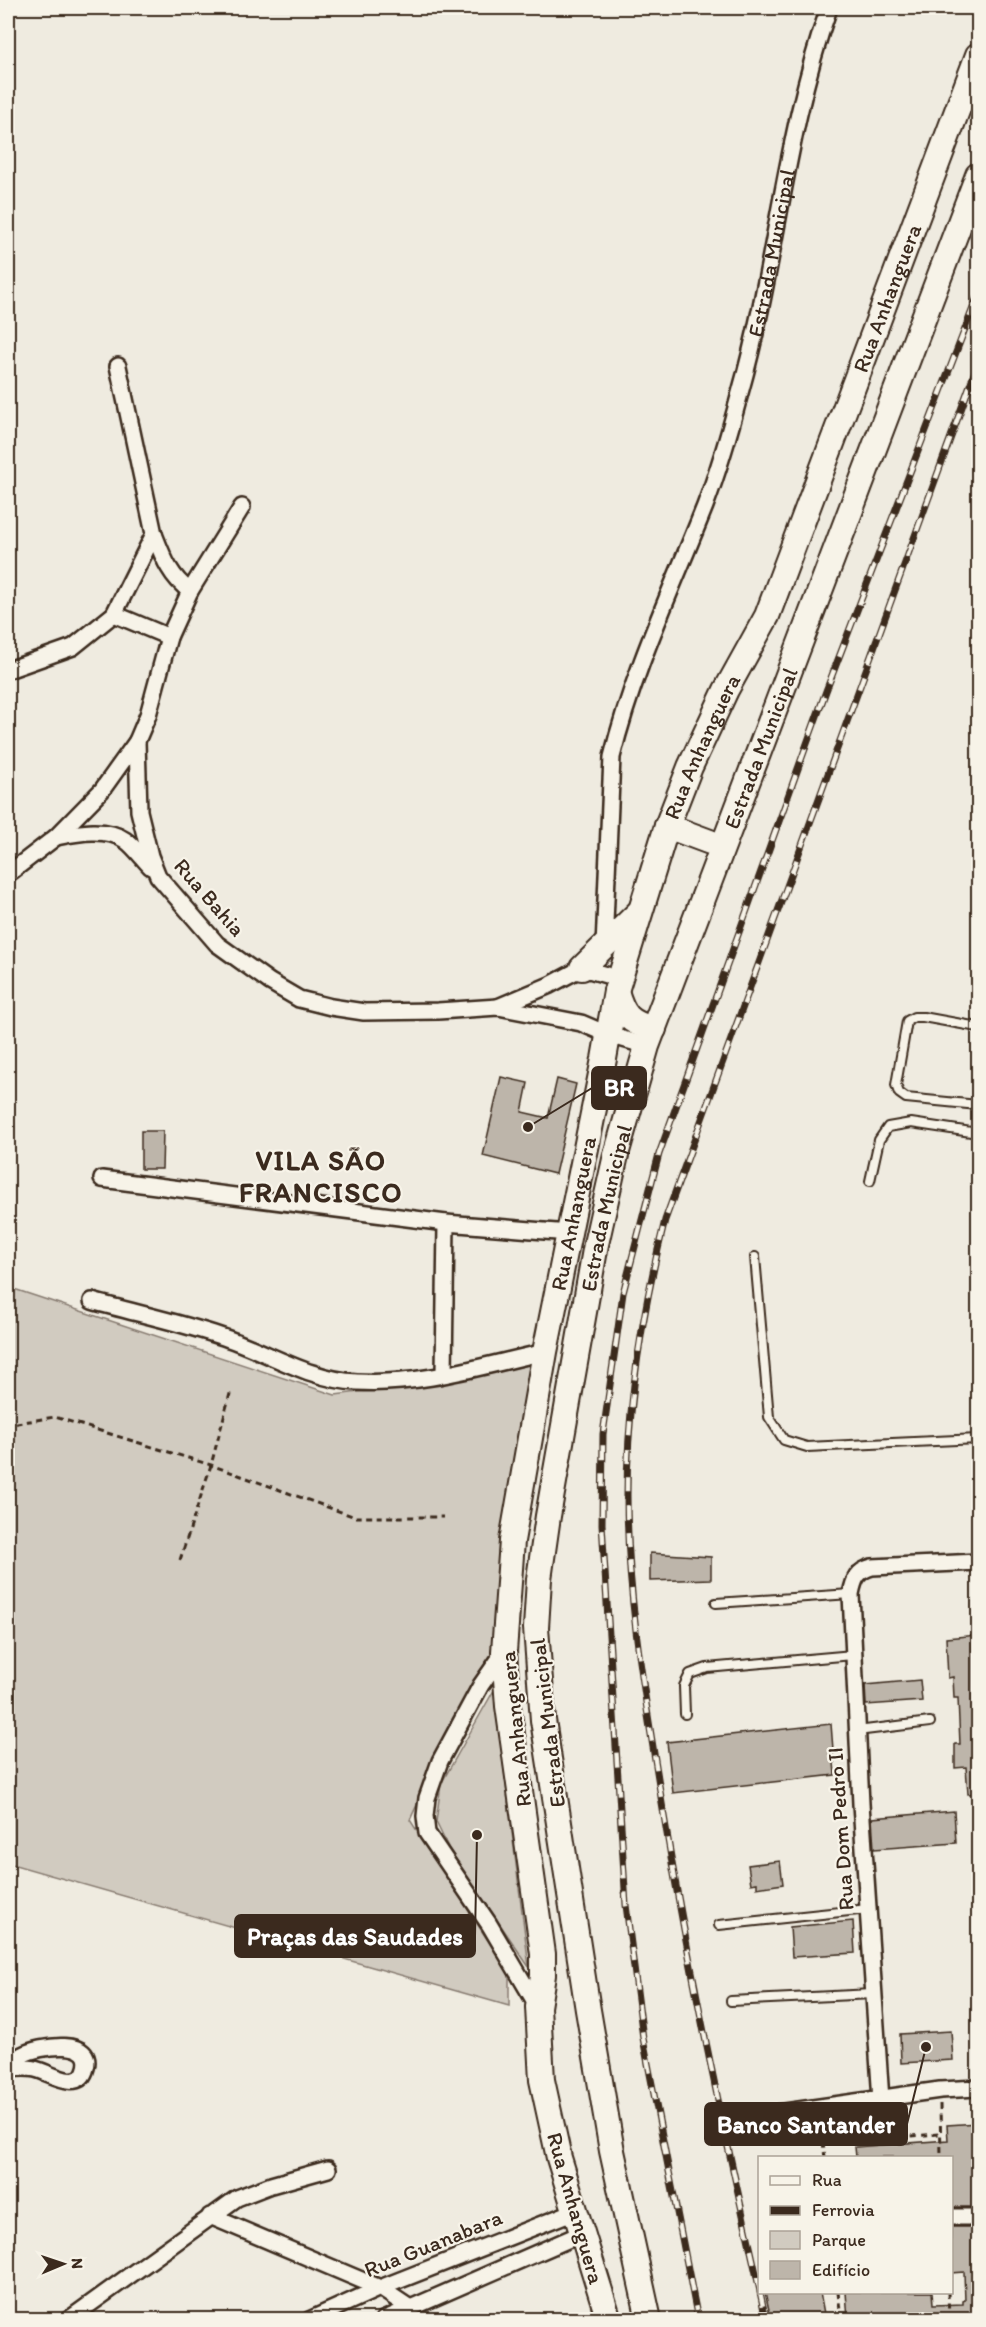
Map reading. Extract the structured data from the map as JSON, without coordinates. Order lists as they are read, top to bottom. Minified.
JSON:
{"streets":{"main road":["Estrada Municipal","Rua Anhanguera"],"street":["Rua Bahia","Rua Dom Pedro II","Rua Guanabara"]},"crossings":[["Estrada Municipal","Rua Anhanguera"],["Rua Anhanguera","Rua Guanabara"]],"districts":["VILA SÃO FRANCISCO"],"places":["BR","Praças das Saudades","Banco Santander"],"legend":["Rua","Ferrovia","Parque","Edifício"],"north":"right"}
